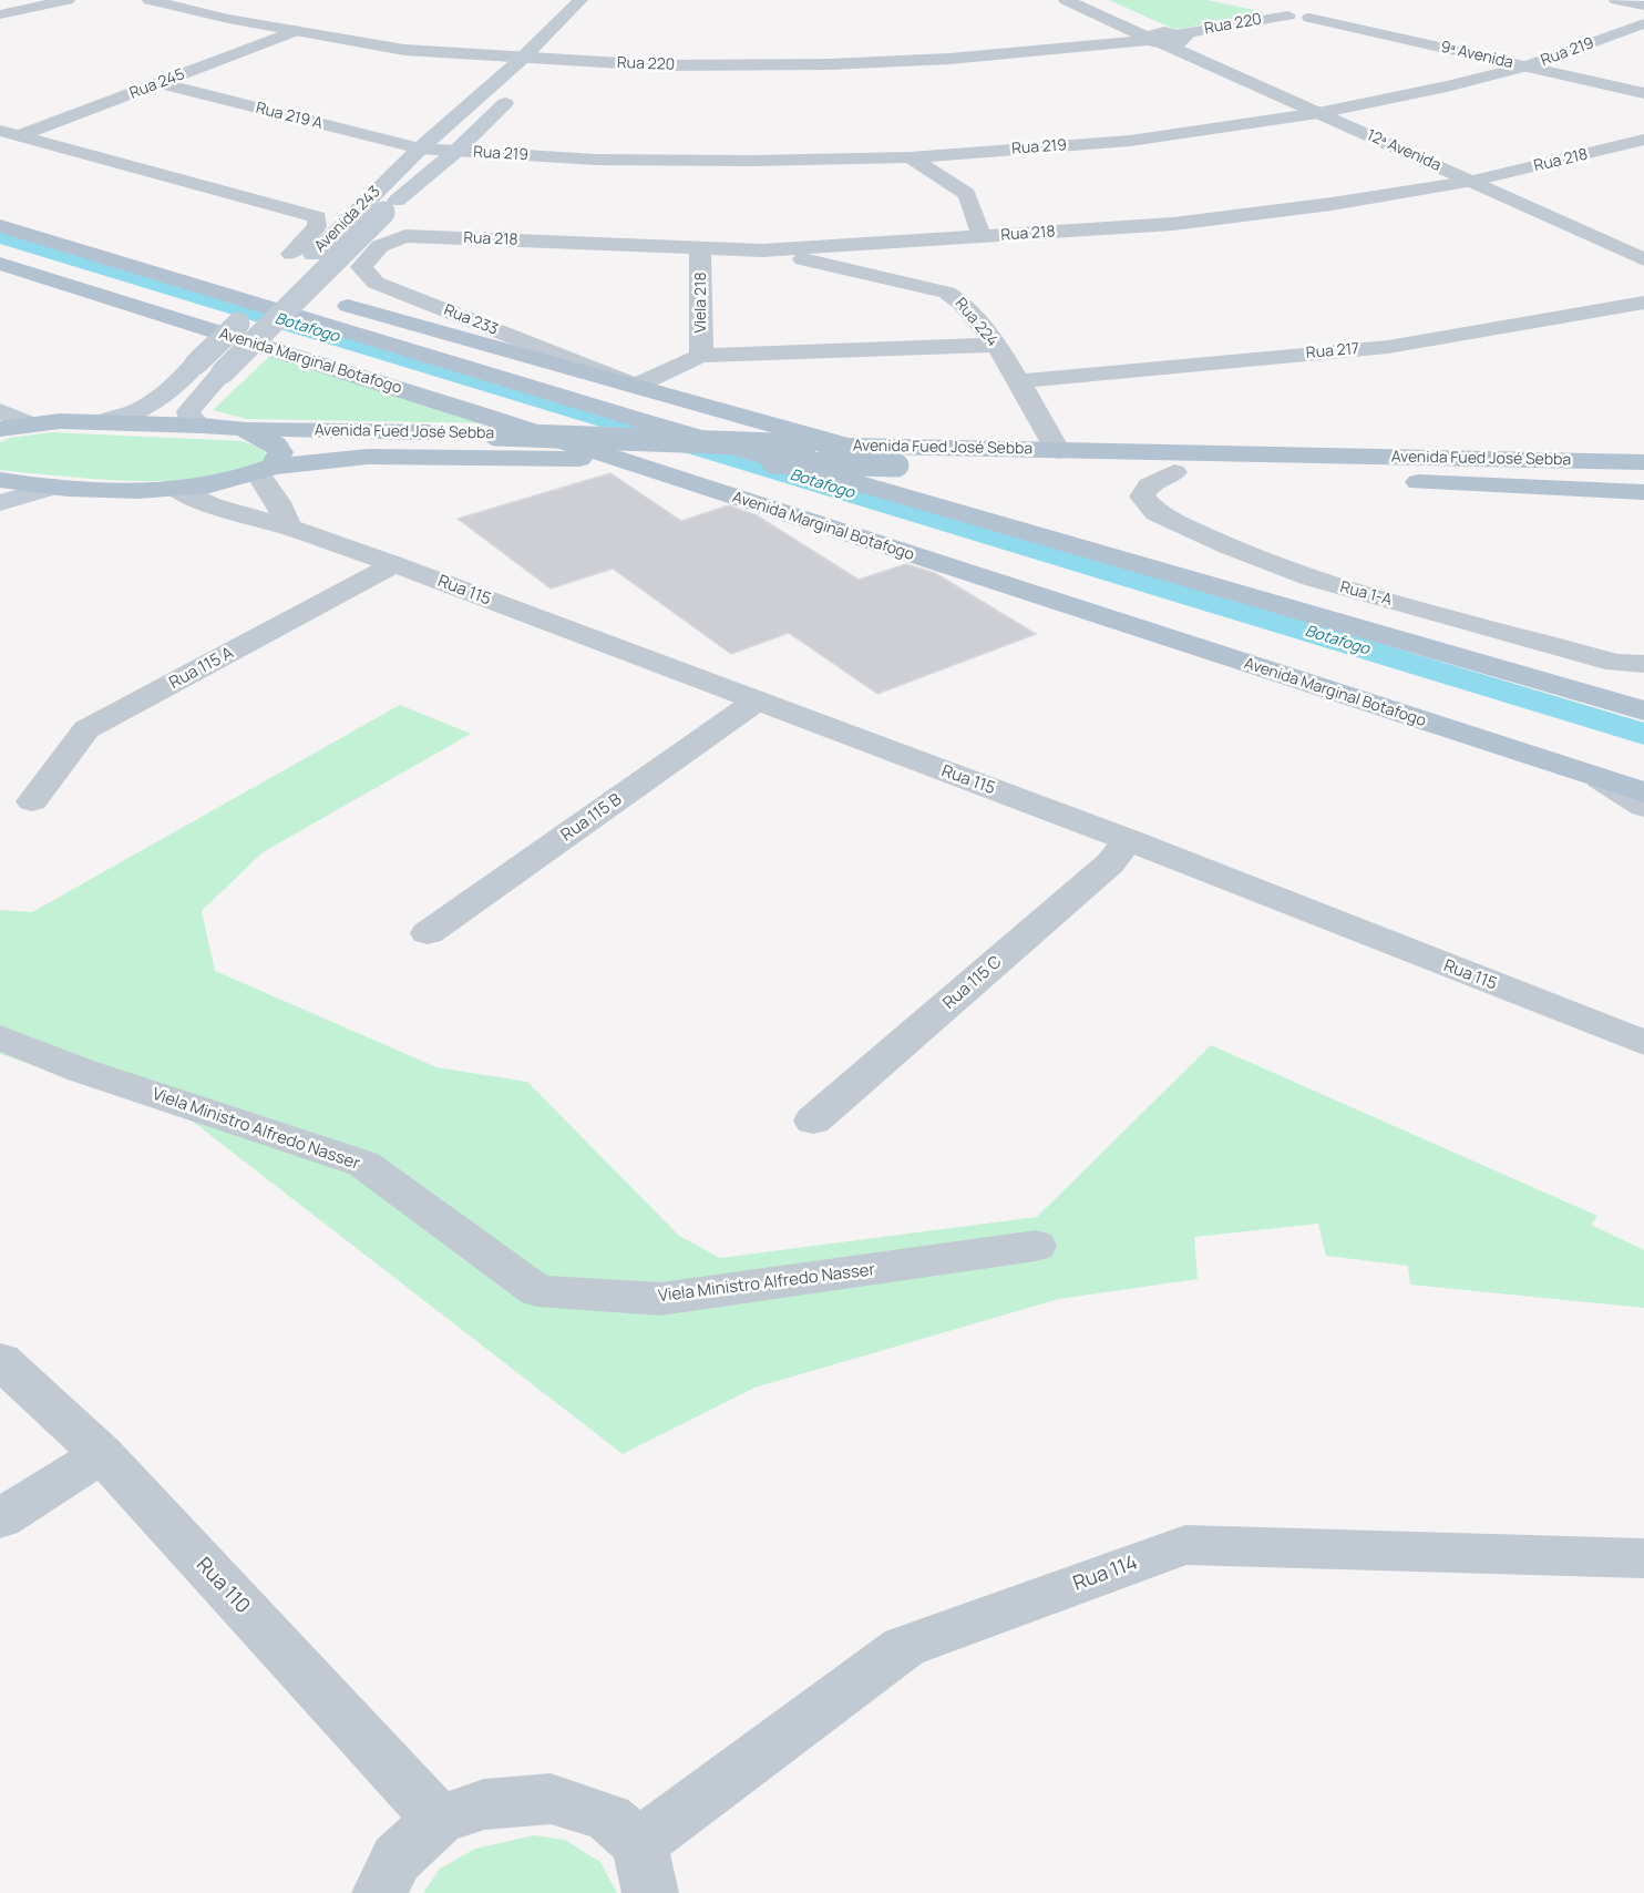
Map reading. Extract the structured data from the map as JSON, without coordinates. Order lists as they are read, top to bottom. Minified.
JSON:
{"streets":{"main road":["Avenida 243","Avenida Marginal Botafogo","Avenida Fued José Sebba"],"street":["Rua 220","Rua 219","9ª Avenida","Rua 245","Rua 219 A","12ª Avenida","Rua 218","Viela 218","Rua 233","Rua 224","Rua 217","Rua 115","Rua 1-A","Rua 115 A","Rua 115 B","Rua 115 C","Viela Ministro Alfredo Nasser","Rua 114","Rua 110"]},"crossings":[["Rua 220","9ª Avenida"],["Rua 220","Rua 245"],["Rua 220","12ª Avenida"],["Rua 220","Avenida 243"],["Rua 219","9ª Avenida"],["Rua 219","Rua 219 A"],["Rua 219","12ª Avenida"],["Rua 219","Avenida 243"],["Rua 245","Rua 219 A"],["Rua 219 A","Avenida 243"],["12ª Avenida","Rua 218"],["Rua 218","Viela 218"],["Rua 218","Rua 233"],["Rua 218","Rua 224"],["Rua 224","Rua 217"],["Rua 224","Avenida Fued José Sebba"],["Avenida Fued José Sebba","Rua 115"],["Avenida Fued José Sebba","Rua 1-A"],["Rua 115","Rua 115 A"],["Rua 115","Rua 115 B"],["Rua 115","Rua 115 C"]],"water":["Botafogo"]}
